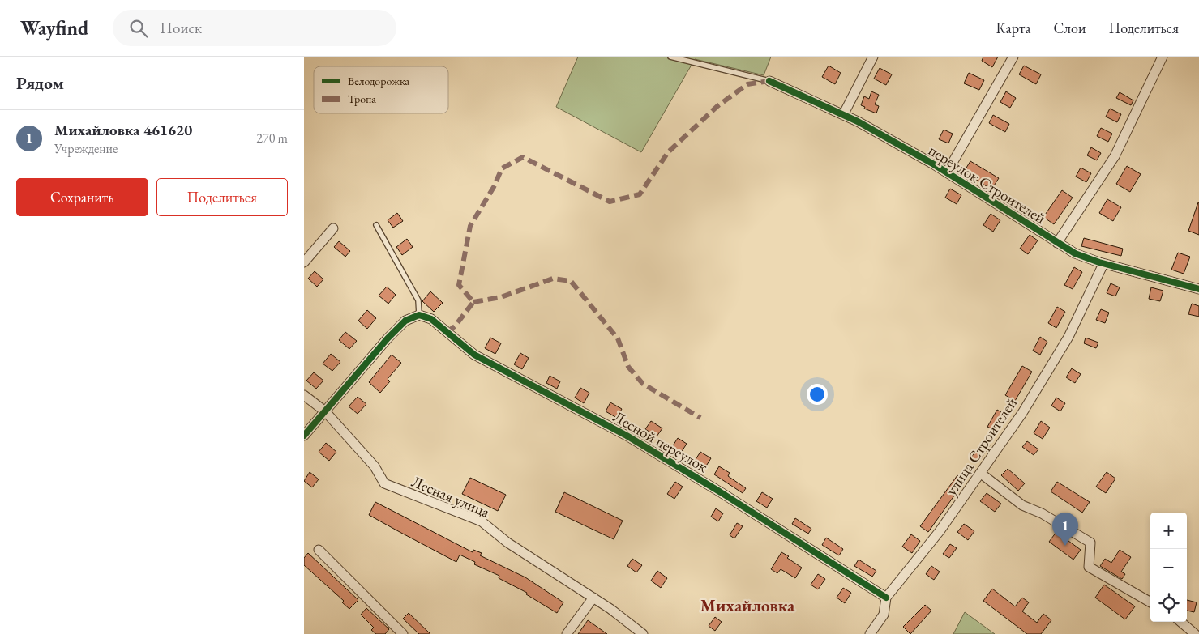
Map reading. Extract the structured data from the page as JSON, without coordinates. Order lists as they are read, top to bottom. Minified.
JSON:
{"streets":{"street":["переулок Строителей","Лесной переулок","улица Строителей","Лесная улица"]},"crossings":[["переулок Строителей","улица Строителей"],["Лесной переулок","улица Строителей"]],"districts":["Михайловка"],"legend":["Велодорожка","Тропа"],"page":{"header":"Wayfind","search":"Поиск","nav":["Карта","Слои","Поделиться"],"heading":"Рядом","list":[{"mark":"1","name":"Михайловка 461620","note":"Учреждение","value":"270 m"}],"buttons":["Сохранить","Поделиться"],"map_buttons":["+","−"],"pins":"1"}}
